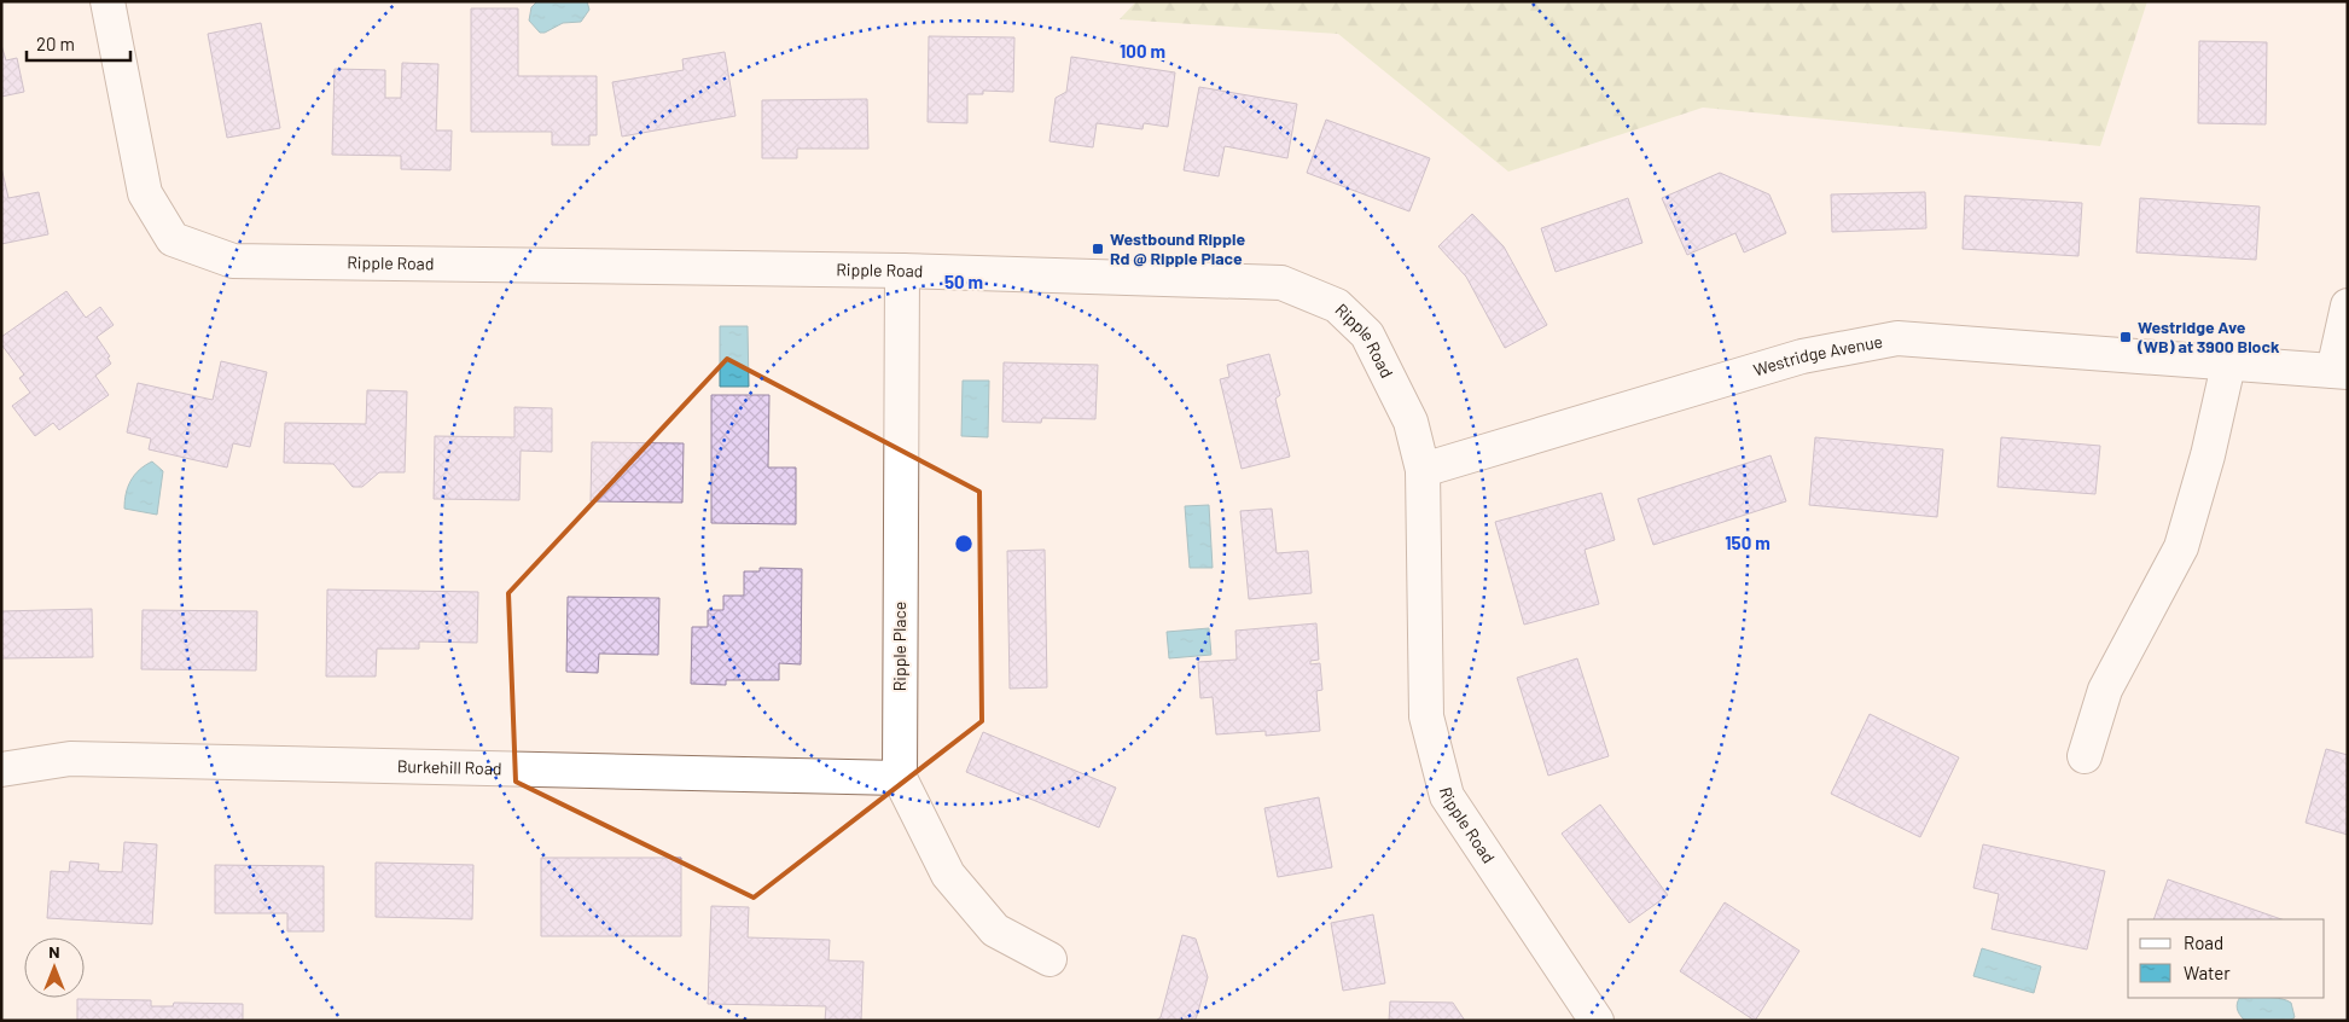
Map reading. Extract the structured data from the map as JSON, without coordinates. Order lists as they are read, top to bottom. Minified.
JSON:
{"streets":{"street":["Ripple Road","Westridge Avenue","Ripple Place","Burkehill Road"]},"crossings":[["Ripple Road","Westridge Avenue"],["Ripple Road","Ripple Place"],["Ripple Place","Burkehill Road"]],"places":{"transit":["Westbound Ripple Rd @ Ripple Place","Westridge Ave (WB) at 3900 Block"]},"legend":["Road","Water"],"scale_bar":"20 m","north":"top","rings":["100 m","50 m","150 m"]}
